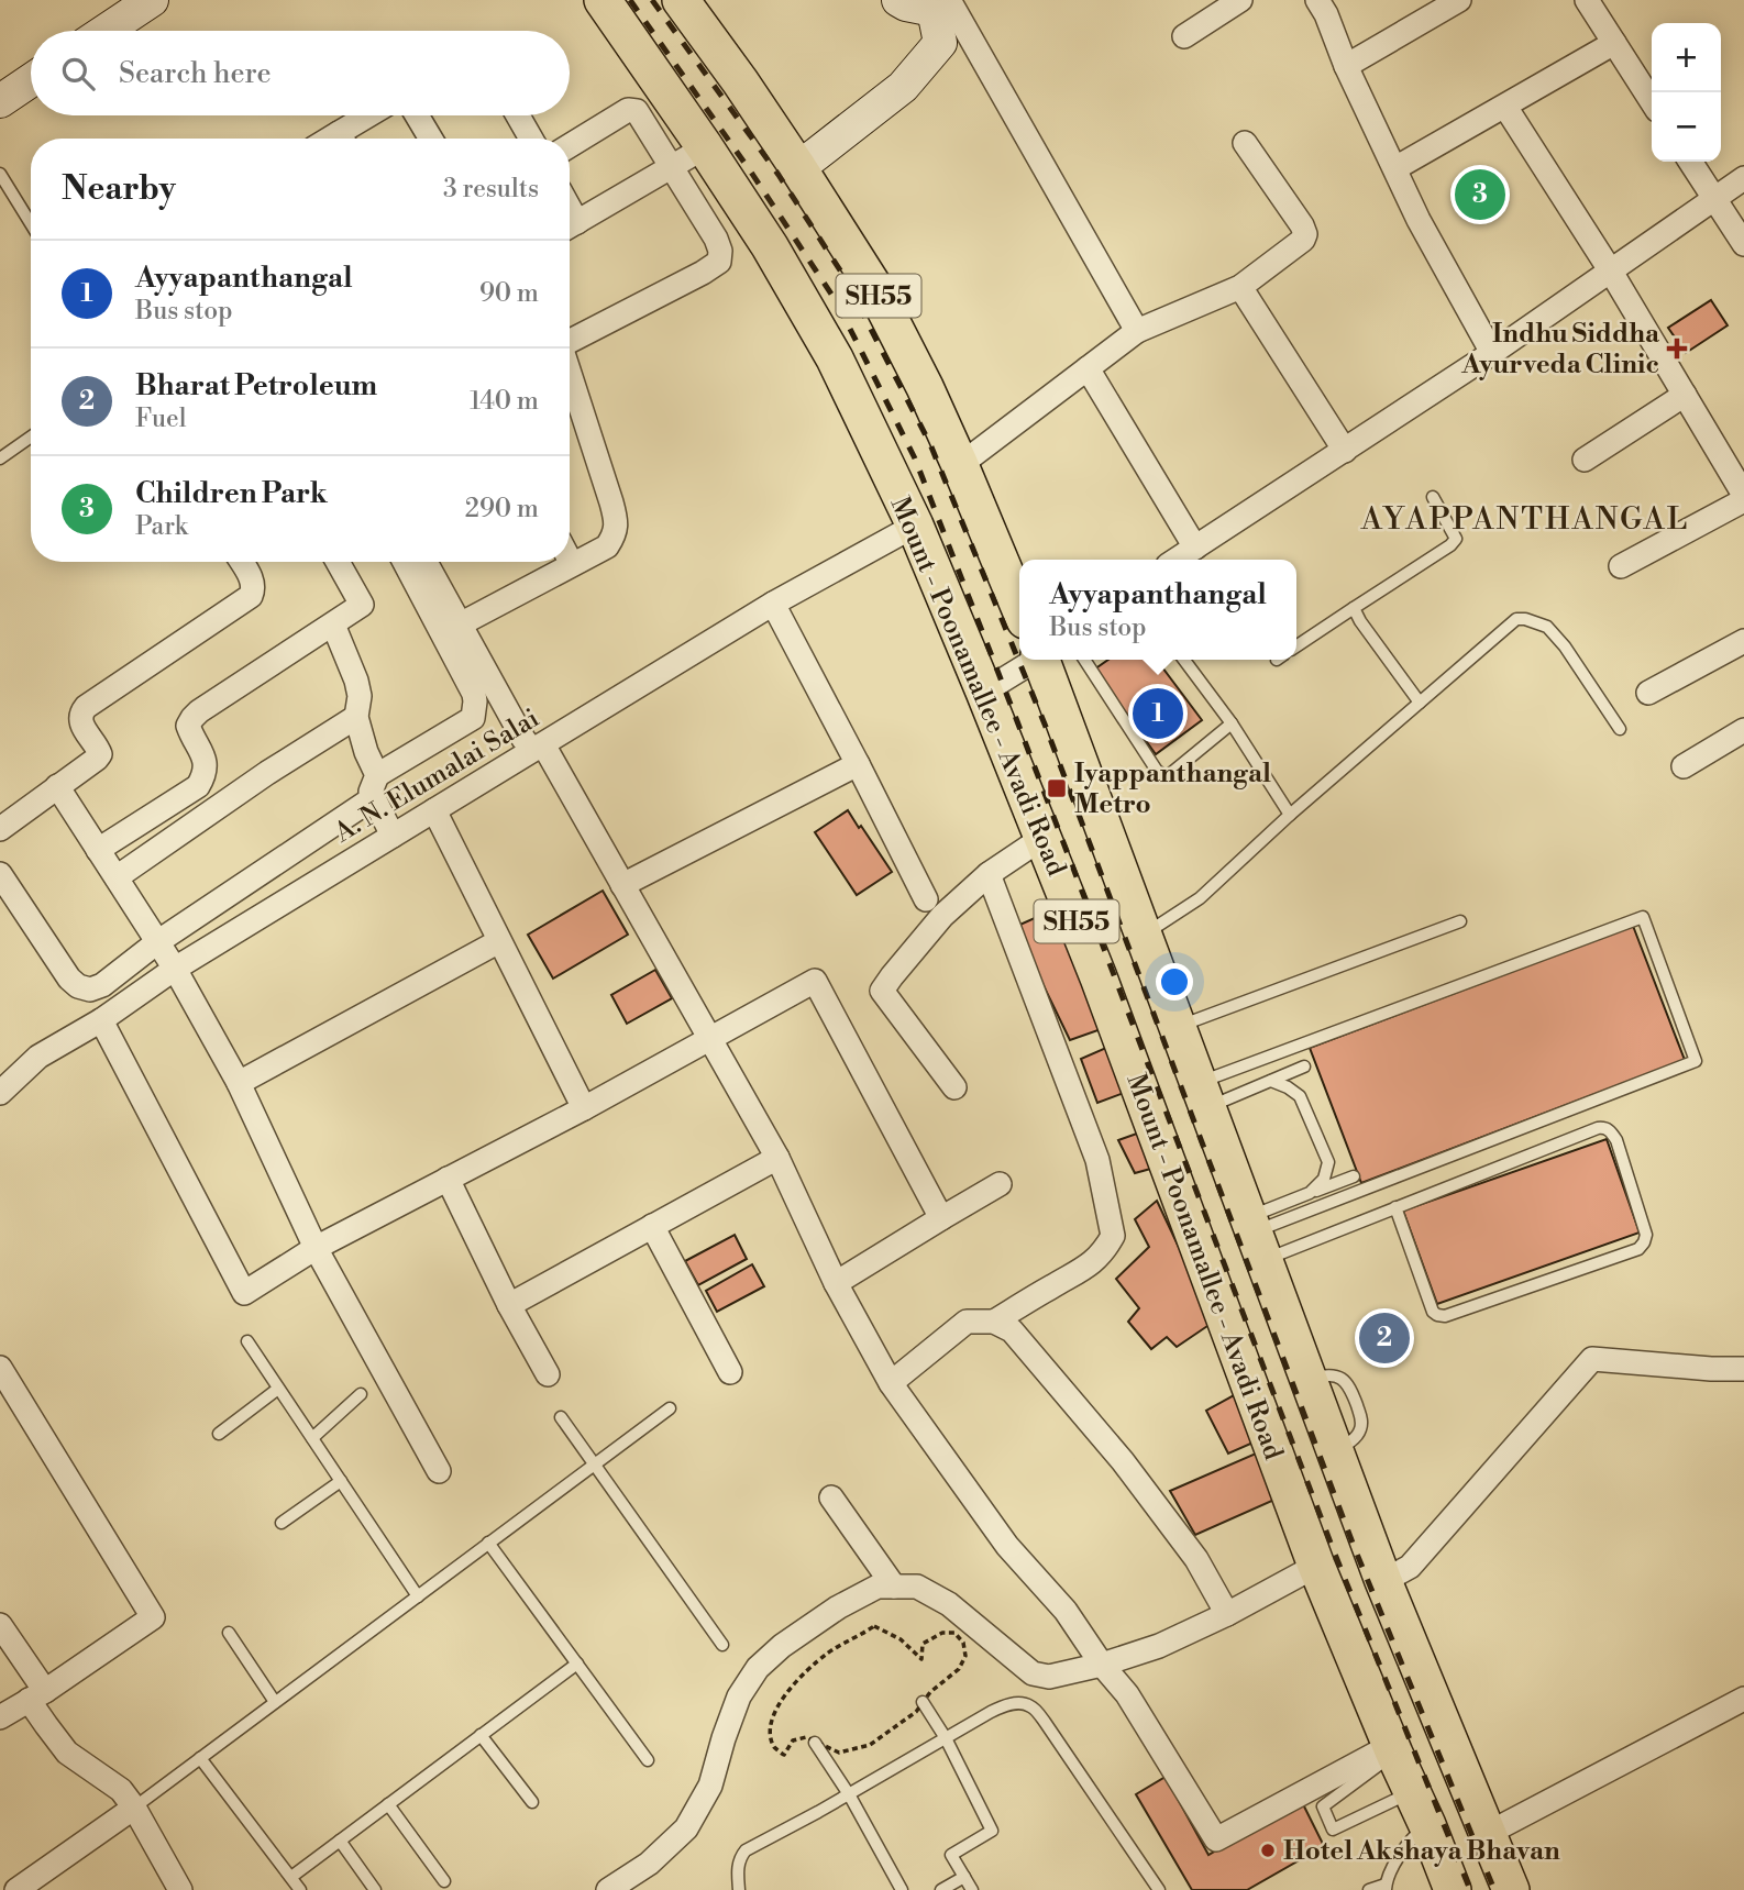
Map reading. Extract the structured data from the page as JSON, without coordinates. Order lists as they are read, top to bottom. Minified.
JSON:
{"streets":{"main road":["SH55","Mount - Poonamallee - Avadi Road"],"street":["A. N. Elumalai Salai"]},"crossings":[["Mount - Poonamallee - Avadi Road","A. N. Elumalai Salai"]],"districts":["AYAPPANTHANGAL"],"places":{"health":["Indhu Siddha Ayurveda Clinic"],"transit":["Iyappanthangal Metro"],"other":["Hotel Akshaya Bhavan"]},"page":{"map_buttons":["+","−"],"search":"Search here","heading":["Nearby","3 results"],"pins":["3","1","2"],"list":[{"mark":"1","name":"Ayyapanthangal","note":"Bus stop","value":"90 m"},{"mark":"2","name":"Bharat Petroleum","note":"Fuel","value":"140 m"},{"mark":"3","name":"Children Park","note":"Park","value":"290 m"}],"popup":["Ayyapanthangal","Bus stop"]}}
